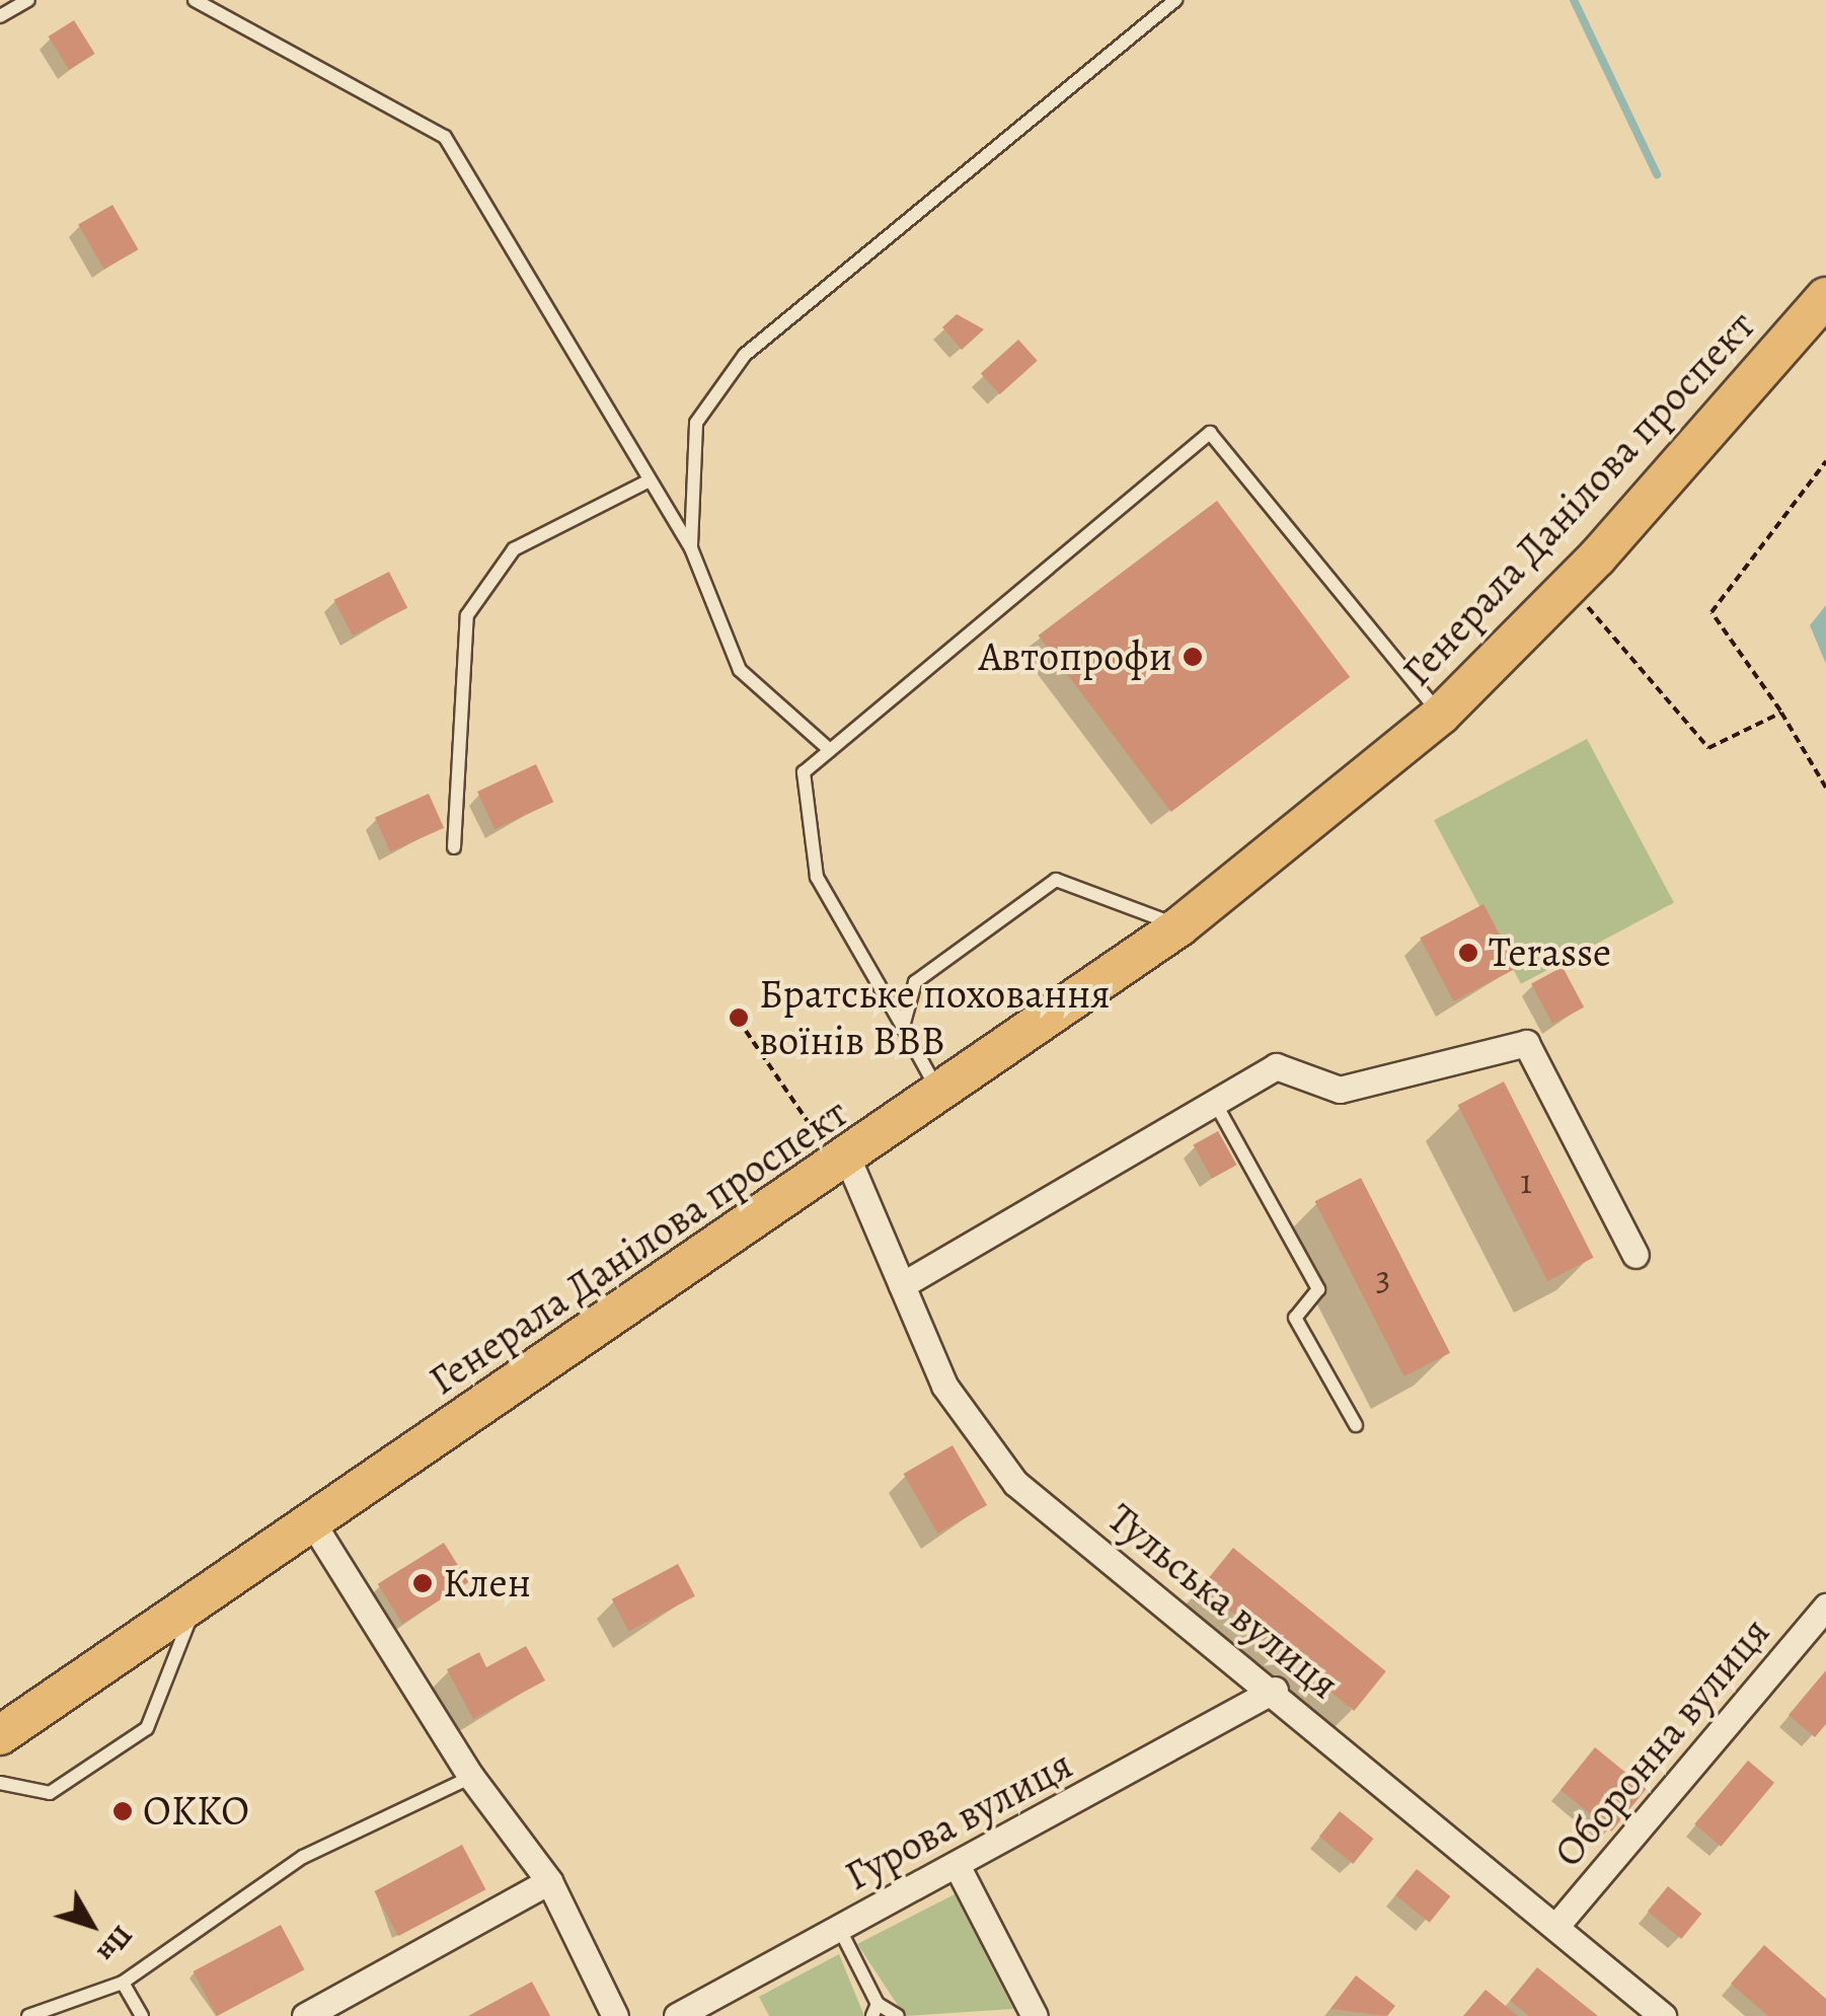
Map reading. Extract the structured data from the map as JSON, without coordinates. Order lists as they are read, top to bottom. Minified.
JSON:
{"streets":{"main road":["Генерала Данілова проспект"],"street":["Тульська вулиця","Оборонна вулиця","Гурова вулиця"]},"crossings":[["Генерала Данілова проспект","Тульська вулиця"],["Тульська вулиця","Оборонна вулиця"],["Тульська вулиця","Гурова вулиця"]],"places":["Автопрофи","Terasse","Братське поховання воїнів ВВВ","Клен","OKKO"],"house_numbers":["1","3"],"north":"bottom right"}
